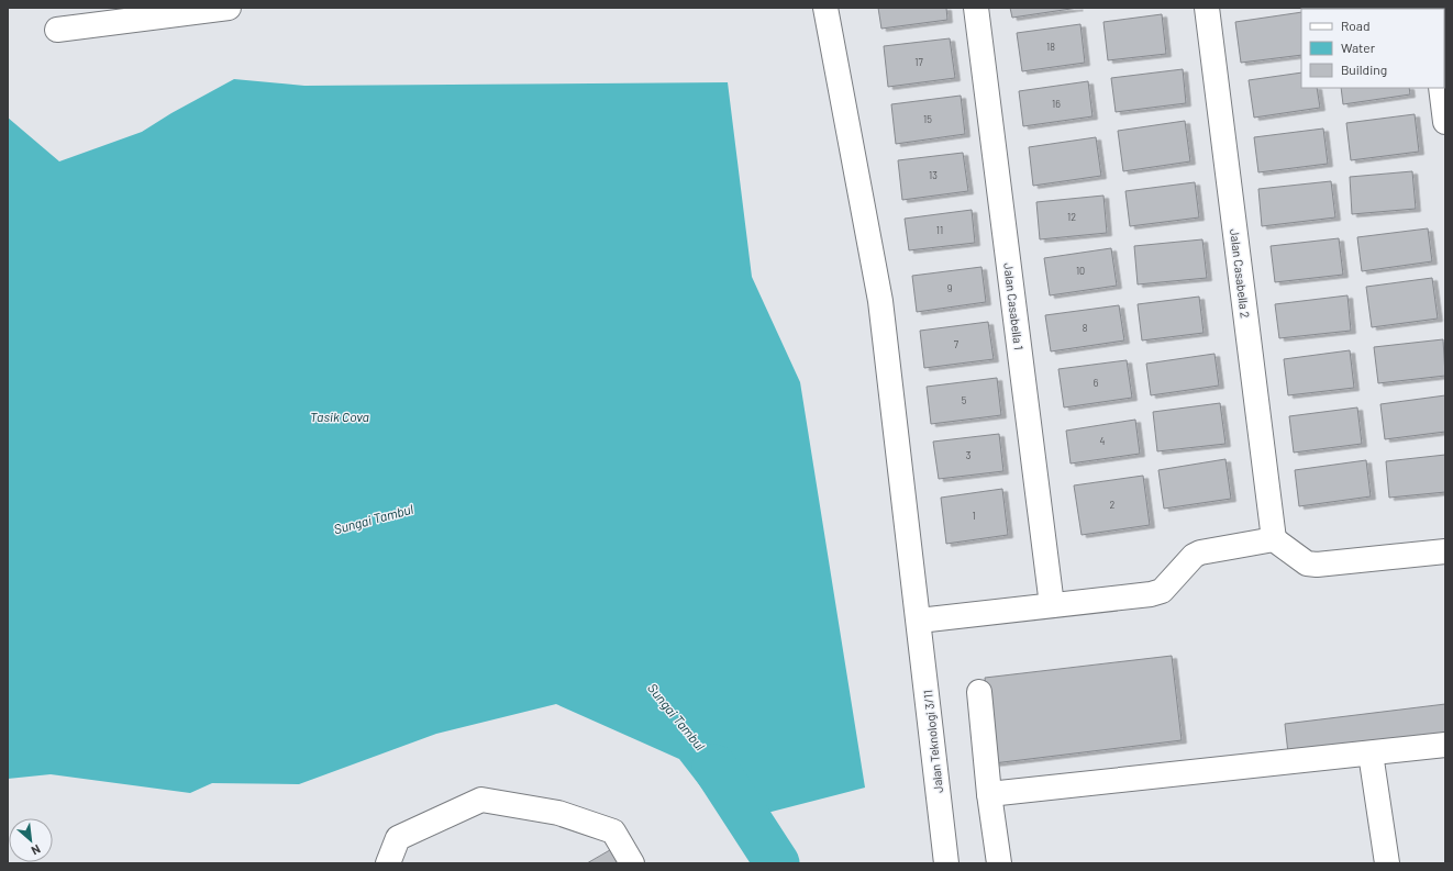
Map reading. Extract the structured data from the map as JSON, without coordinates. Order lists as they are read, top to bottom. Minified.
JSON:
{"streets":{"street":["Jalan Casabella 2","Jalan Casabella 1","Jalan Teknologi 3/11"]},"water":["Tasik Cova","Sungai Tambul"],"house_numbers":["18","17","16","15","13","12","11","10","9","8","7","6","5","4","3","2","1"],"legend":["Road","Water","Building"],"north":"bottom right"}
